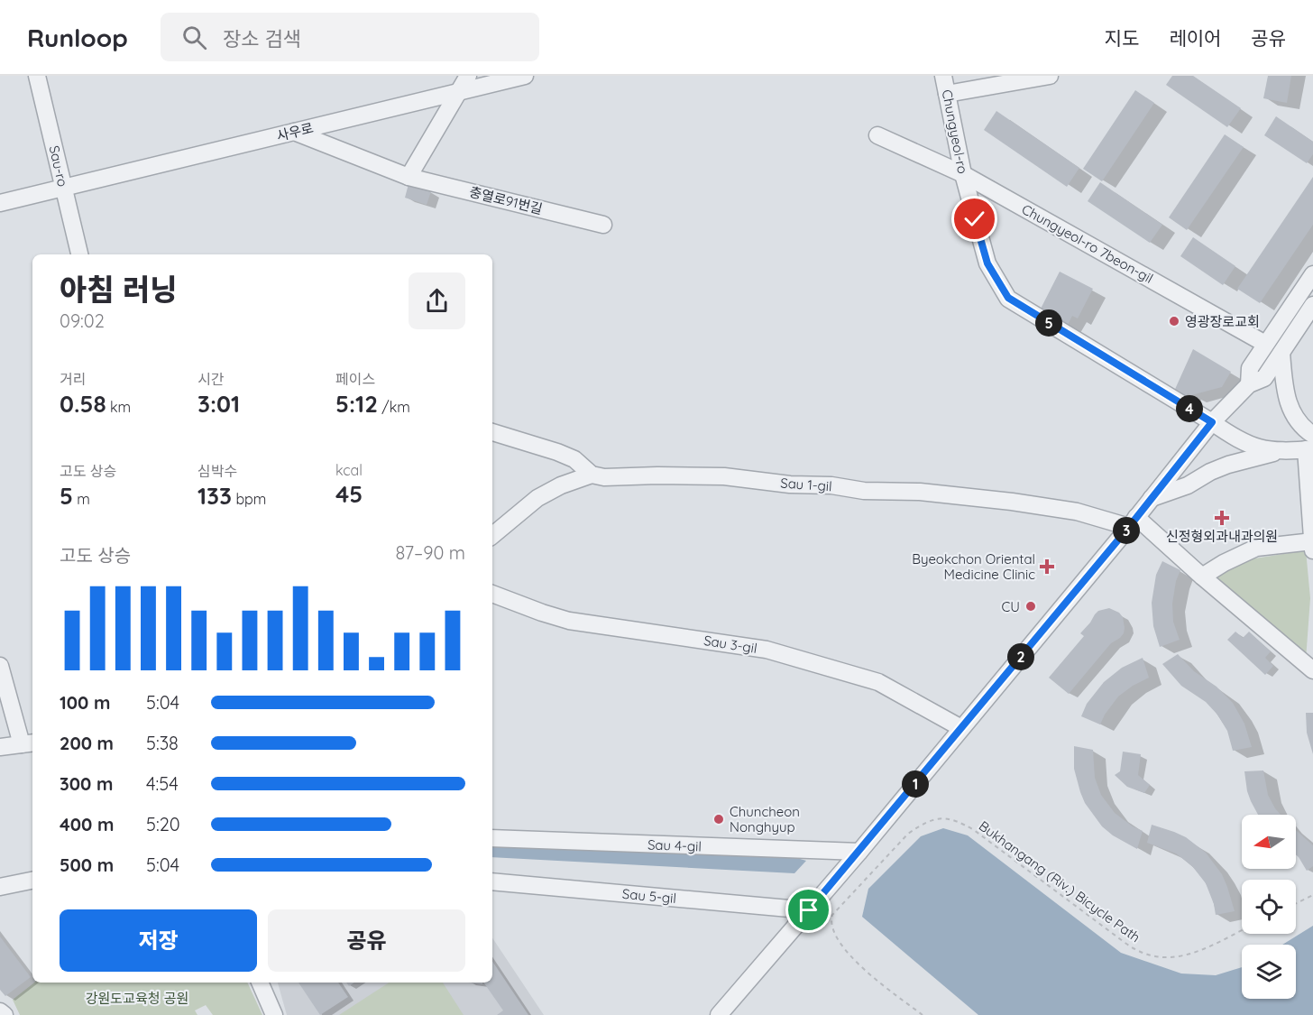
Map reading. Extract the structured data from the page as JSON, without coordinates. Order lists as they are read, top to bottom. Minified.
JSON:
{"streets":{"street":["사우로","Chungyeol-ro","Sau-ro","충열로91번길","Chungyeol-ro 7beon-gil","Sau 1-gil","Sau 3-gil","Sau 4-gil","Sau 5-gil"],"path":["Bukhangang (Riv.) Bicycle Path"]},"crossings":[["사우로","Sau-ro"],["사우로","충열로91번길"],["Chungyeol-ro","Chungyeol-ro 7beon-gil"]],"parks":["강원도교육청 공원"],"places":{"other":["영광장로교회","CU","Chuncheon Nonghyup"],"health":["신정형외과내과의원","Byeokchon Oriental Medicine Clinic"]},"north":"left","page":{"header":"Runloop","search":"장소 검색","nav":["지도","레이어","공유"],"heading":["아침 러닝","09:02"],"pins":["5","4","3","2","1"],"stats":[["거리","0.58 km"],["시간","3:01"],["페이스","5:12 /km"],["고도 상승","5 m"],["심박수","133 bpm"],["kcal","45"]],"chart":["고도 상승","87–90 m"],"list":[{"name":"100 m","note":"5:04"},{"name":"200 m","note":"5:38"},{"name":"300 m","note":"4:54"},{"name":"400 m","note":"5:20"},{"name":"500 m","note":"5:04"}],"buttons":["저장","공유"]}}
